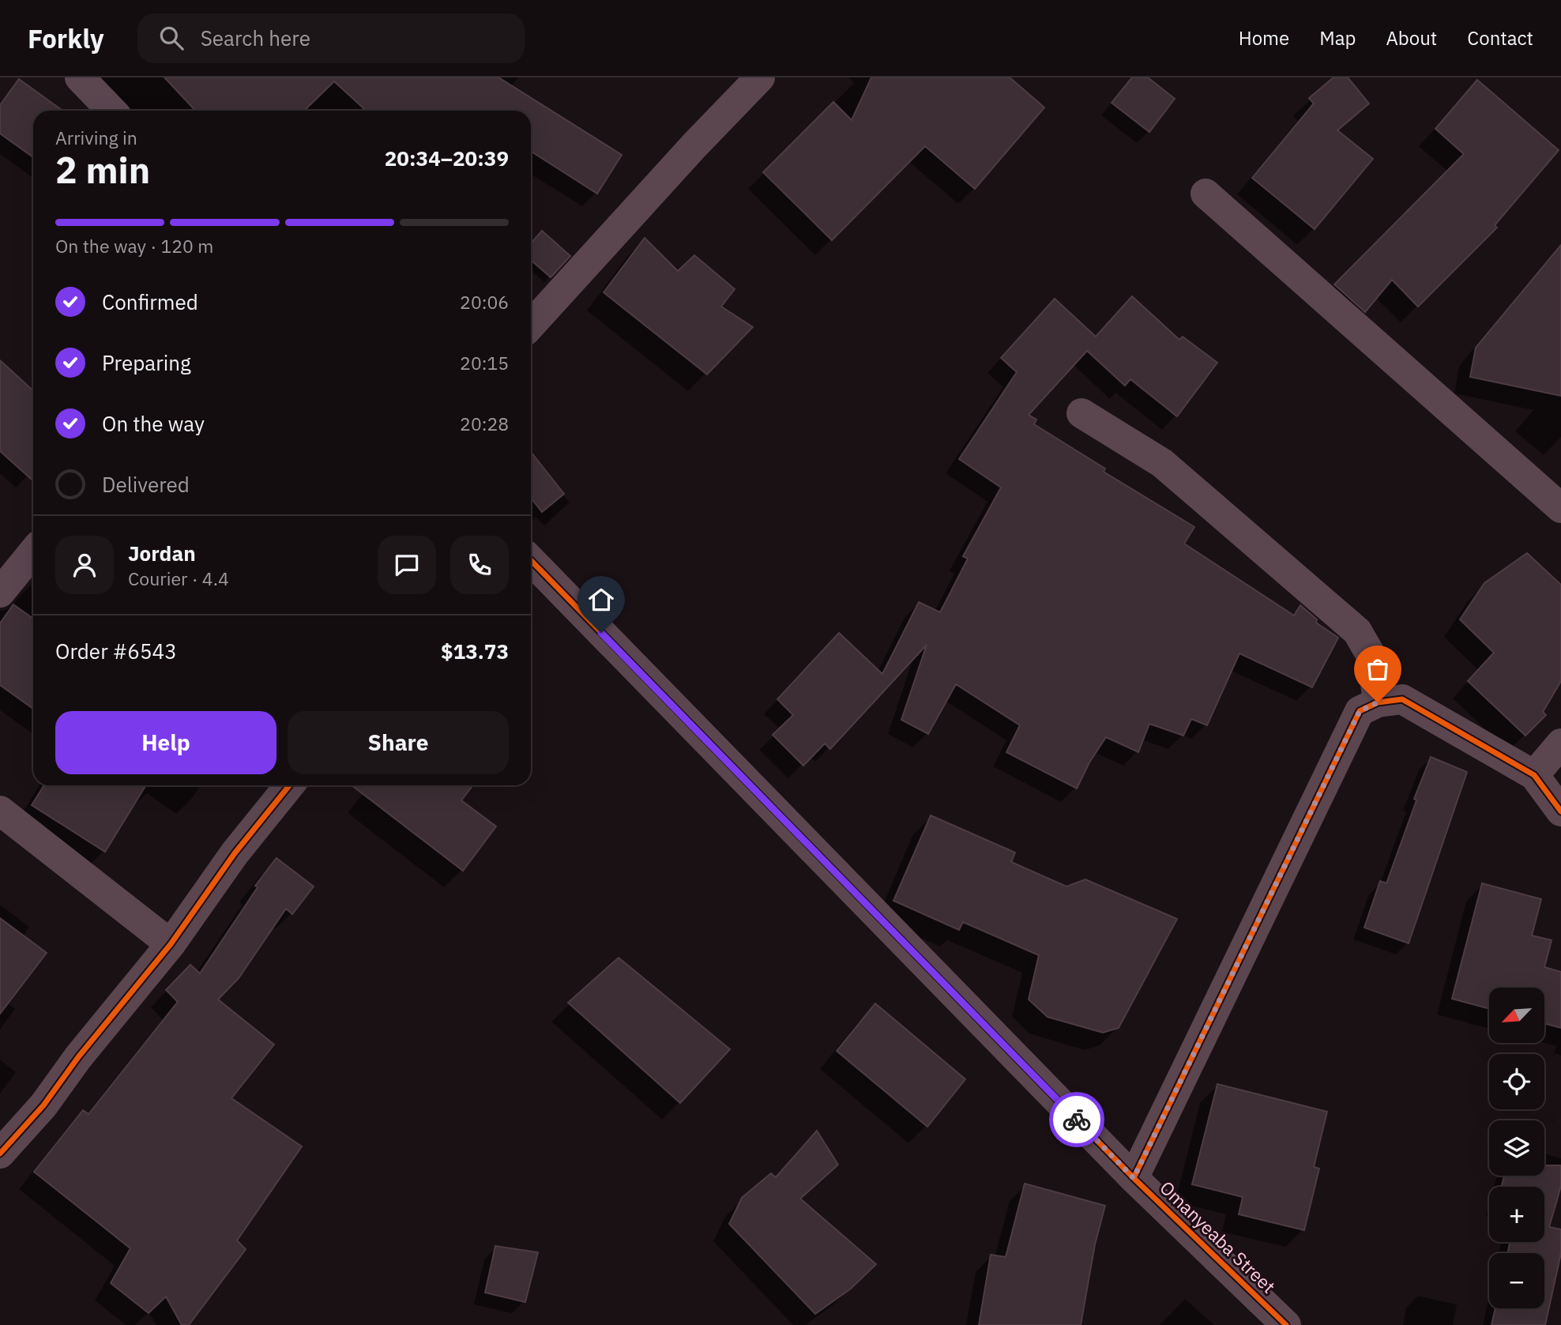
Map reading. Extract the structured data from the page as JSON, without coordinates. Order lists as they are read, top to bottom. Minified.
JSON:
{"streets":{"street":["Omanyeaba Street"]},"north":"bottom left","page":{"header":"Forkly","search":"Search here","nav":["Home","Map","About","Contact"],"heading":["2 min","Arriving in","20:34–20:39"],"panel":["Jordan","Courier · 4.4","Order #6543","$13.73"],"bar":"On the way · 120 m","list":[["Confirmed","20:06"],["Preparing","20:15"],["On the way","20:28"],"Delivered"],"buttons":["Help","Share"],"map_buttons":["+","−"]}}
